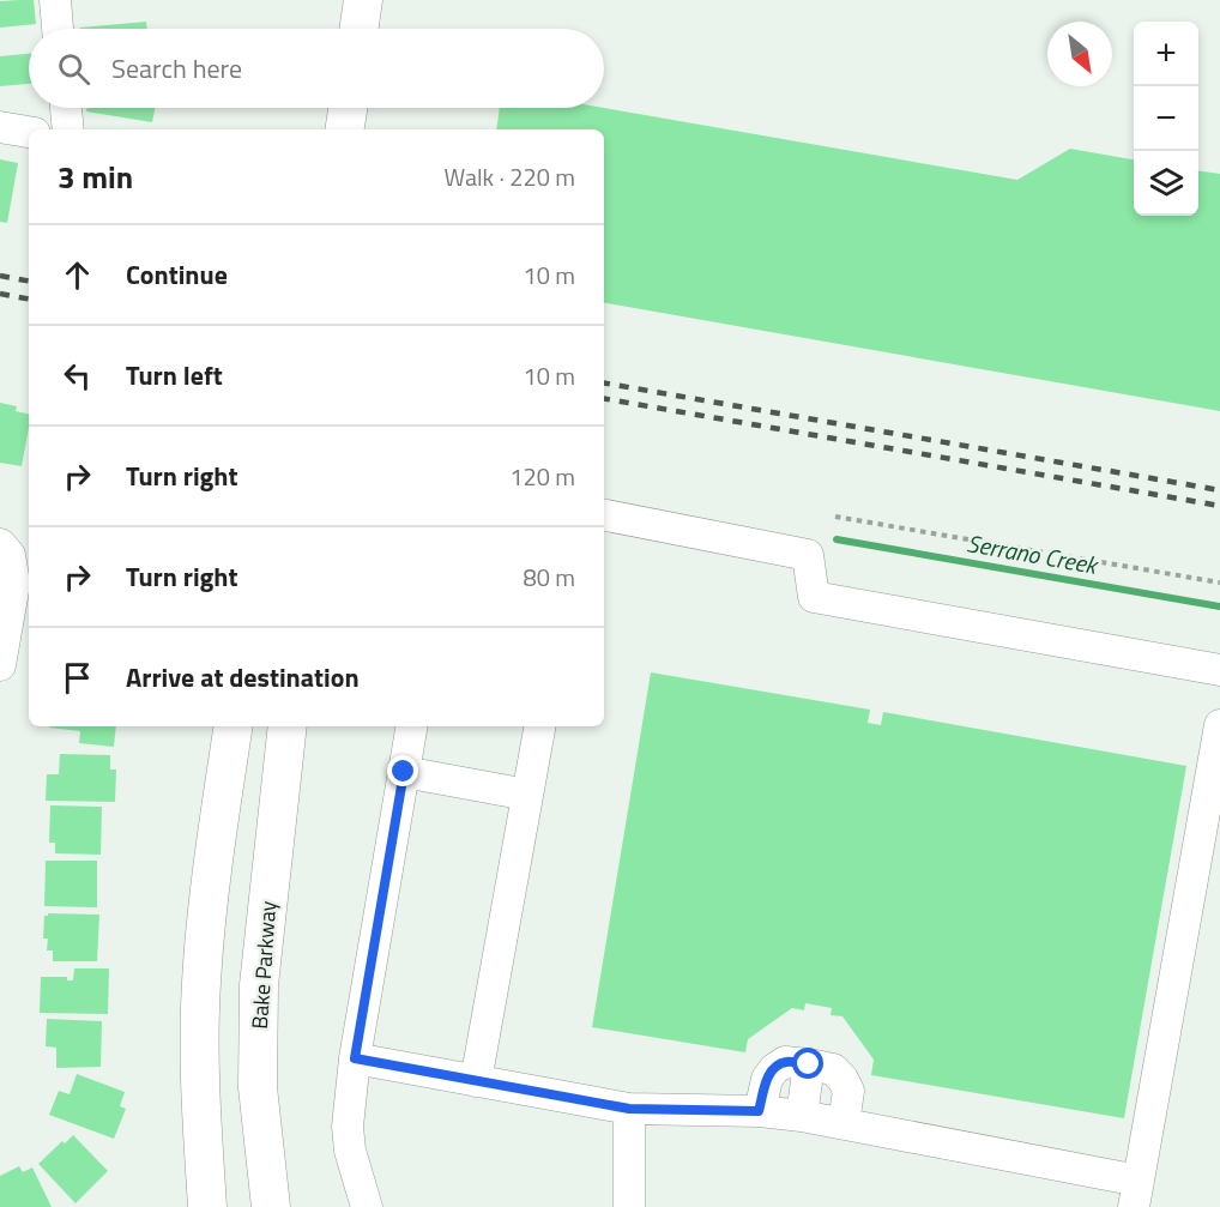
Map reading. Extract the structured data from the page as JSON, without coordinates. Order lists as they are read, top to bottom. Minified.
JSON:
{"streets":{"main road":["Bake Parkway"]},"water":["Serrano Creek"],"north":"bottom right","page":{"map_buttons":["+","−"],"search":"Search here","heading":["3 min","Walk · 220 m"],"list":[["Continue","10 m"],["Turn left","10 m"],["Turn right","120 m"],["Turn right","80 m"],"Arrive at destination"]}}
